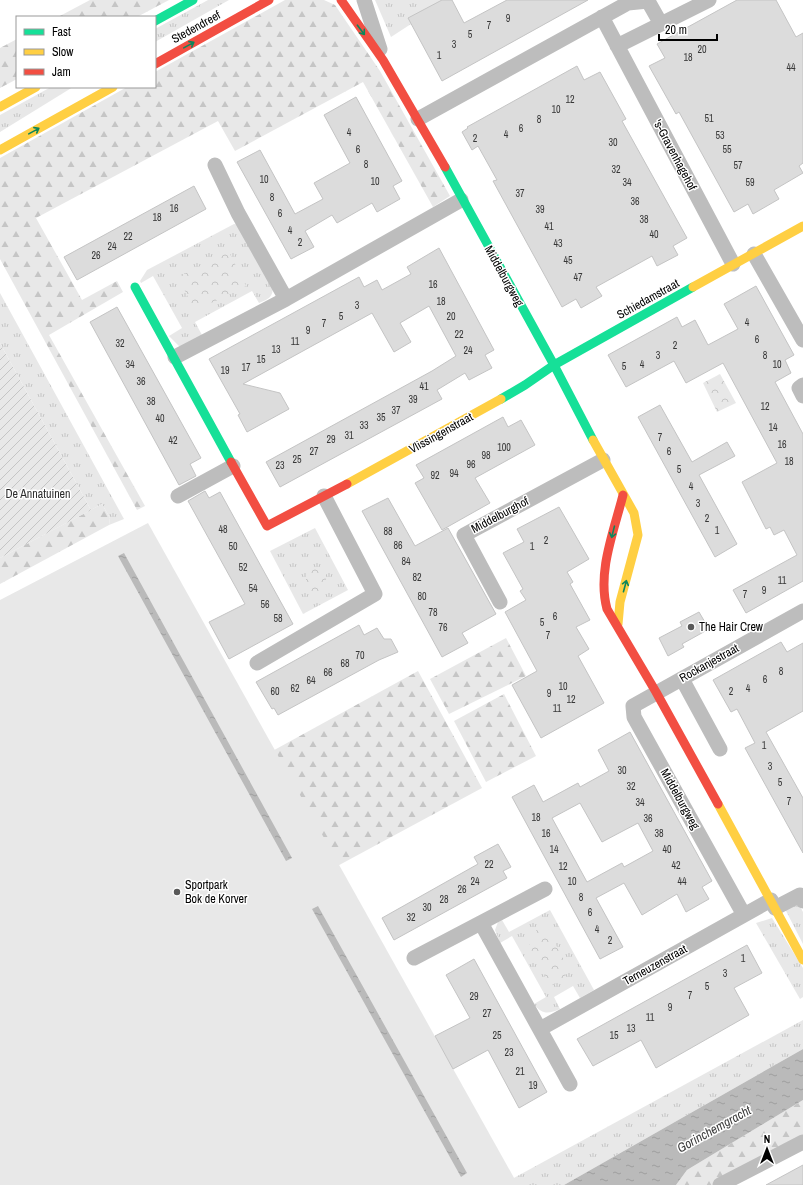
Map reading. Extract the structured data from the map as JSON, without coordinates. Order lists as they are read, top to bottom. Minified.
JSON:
{"streets":{"street":["Stedendreef","'s-Gravenhagehof","Middelburgweg","Schiedamstraat","Vlissingenstraat","Middelburghof","Rockanjestraat","Terneuzenstraat"]},"crossings":[["'s-Gravenhagehof","Schiedamstraat"],["Middelburgweg","Schiedamstraat"],["Middelburgweg","Vlissingenstraat"],["Middelburgweg","Middelburghof"],["Middelburgweg","Rockanjestraat"],["Middelburgweg","Terneuzenstraat"],["Schiedamstraat","Vlissingenstraat"]],"water":["Gorinchemgracht"],"parks":["De Annatuinen"],"places":["The Hair Crew","Sportpark Bok de Korver"],"house_numbers":["9","7","5","3","20","1","18","44","12","10","51","8","6","4","4","53","2","30","6","55","8","57","32","10","10","34","59","37","8","36","16","39","6","18","38","41","4","40","22","2","43","24","26","45","47","16","18","3","5","20","4","7","9","22","6","11","32","2","13","24","3","8","15","34","4","10","5","17","19","36","41","39","38","12","37","35","40","33","14","31","7","29","42","16","100","27","6","98","25","18","96","23","5","94","92","4","3","2","48","1","88","2","86","50","1","84","52","82","11","54","9","7","80","56","78","6","58","5","76","7","70","68","8","66","6","64","10","62","4","60","2","9","12","11","1","3","30","5","32","7","34","18","36","16","38","14","40","22","42","12","24","10","44","26","8","28","30","6","32","4","2","1","3","5","7","29","9","27","11","13","25","15","23","21","19"],"legend":["Fast","Slow","Jam"],"scale_bar":"20 m","north":"top"}
